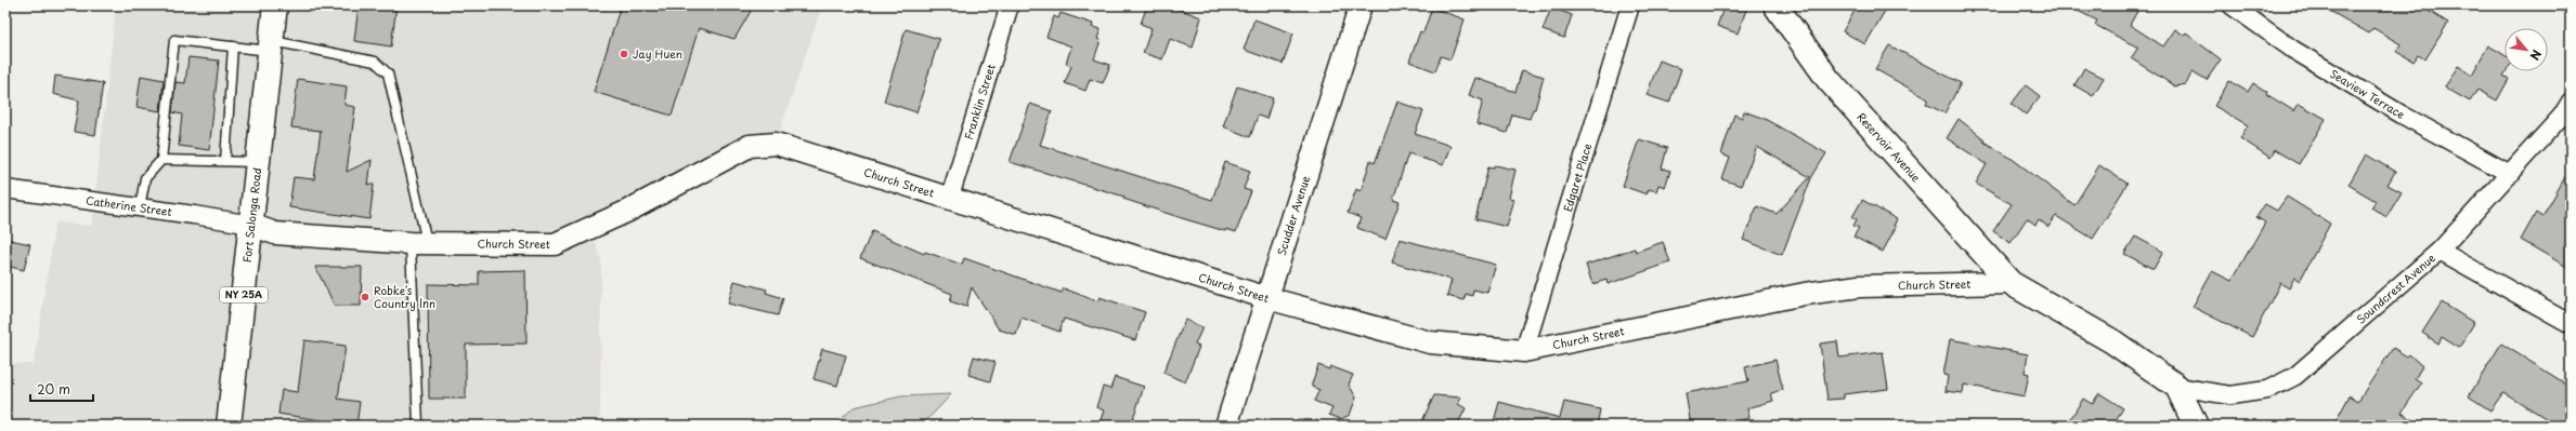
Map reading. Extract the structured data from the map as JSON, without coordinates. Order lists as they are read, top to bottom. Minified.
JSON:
{"streets":{"main road":["Reservoir Avenue","Fort Salonga Road","NY 25A"],"street":["Seaview Terrace","Franklin Street","Edgaret Place","Church Street","Catherine Street","Scudder Avenue","Soundcrest Avenue"]},"crossings":[["Seaview Terrace","Soundcrest Avenue"],["Franklin Street","Church Street"],["Reservoir Avenue","Church Street"],["Edgaret Place","Church Street"],["Church Street","Catherine Street"],["Church Street","Fort Salonga Road"],["Church Street","Scudder Avenue"],["Catherine Street","Fort Salonga Road"]],"places":["Jay Huen","Robke's Country Inn"],"scale_bar":"20 m","north":"bottom right"}
